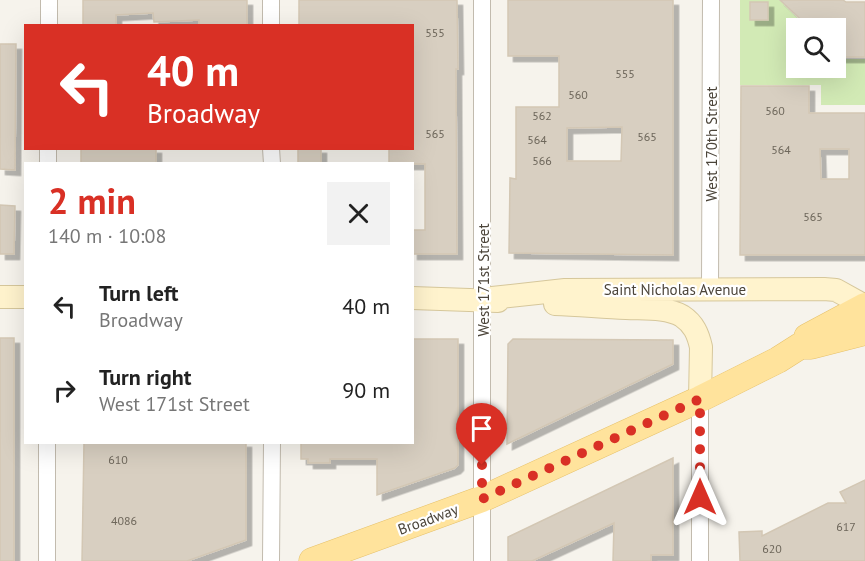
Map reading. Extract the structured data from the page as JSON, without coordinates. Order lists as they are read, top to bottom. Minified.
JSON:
{"streets":{"main road":["Saint Nicholas Avenue","Broadway"],"street":["West 170th Street","West 171st Street"]},"crossings":[["West 170th Street","Saint Nicholas Avenue"],["West 171st Street","Saint Nicholas Avenue"],["West 171st Street","Broadway"],["Saint Nicholas Avenue","Broadway"]],"house_numbers":["555","555","560","560","562","565","565","564","564","566","565","610","4086","617","620"],"page":{"turn":["40 m","Broadway"],"heading":["2 min","140 m · 10:08"],"list":[{"name":"Turn left","note":"Broadway","value":"40 m"},{"name":"Turn right","note":"West 171st Street","value":"90 m"}]}}
